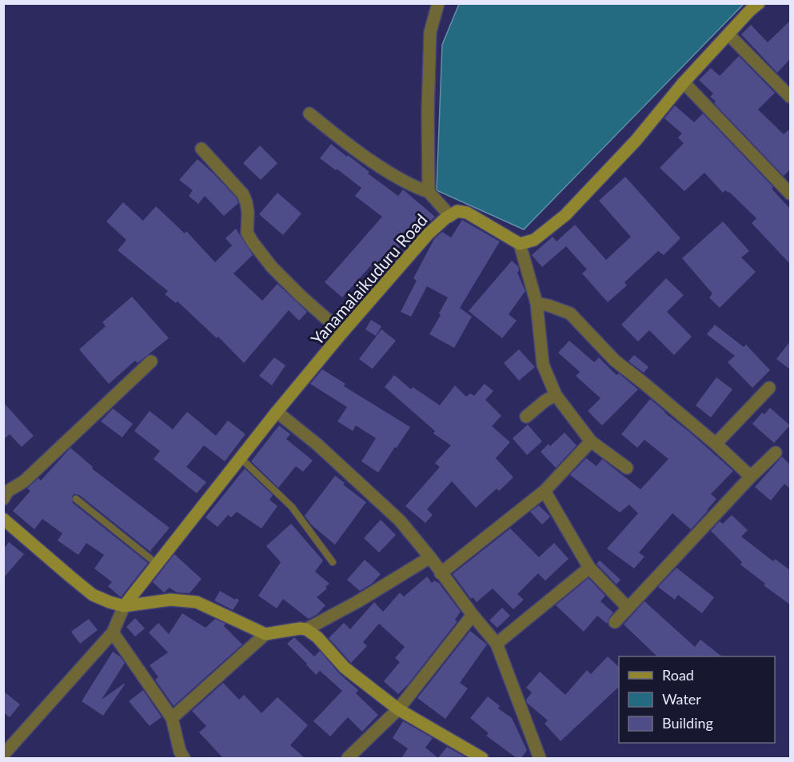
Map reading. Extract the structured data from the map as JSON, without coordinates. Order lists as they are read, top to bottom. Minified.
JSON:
{"streets":{"street":["Yanamalaikuduru Road"]},"legend":["Road","Water","Building"]}
